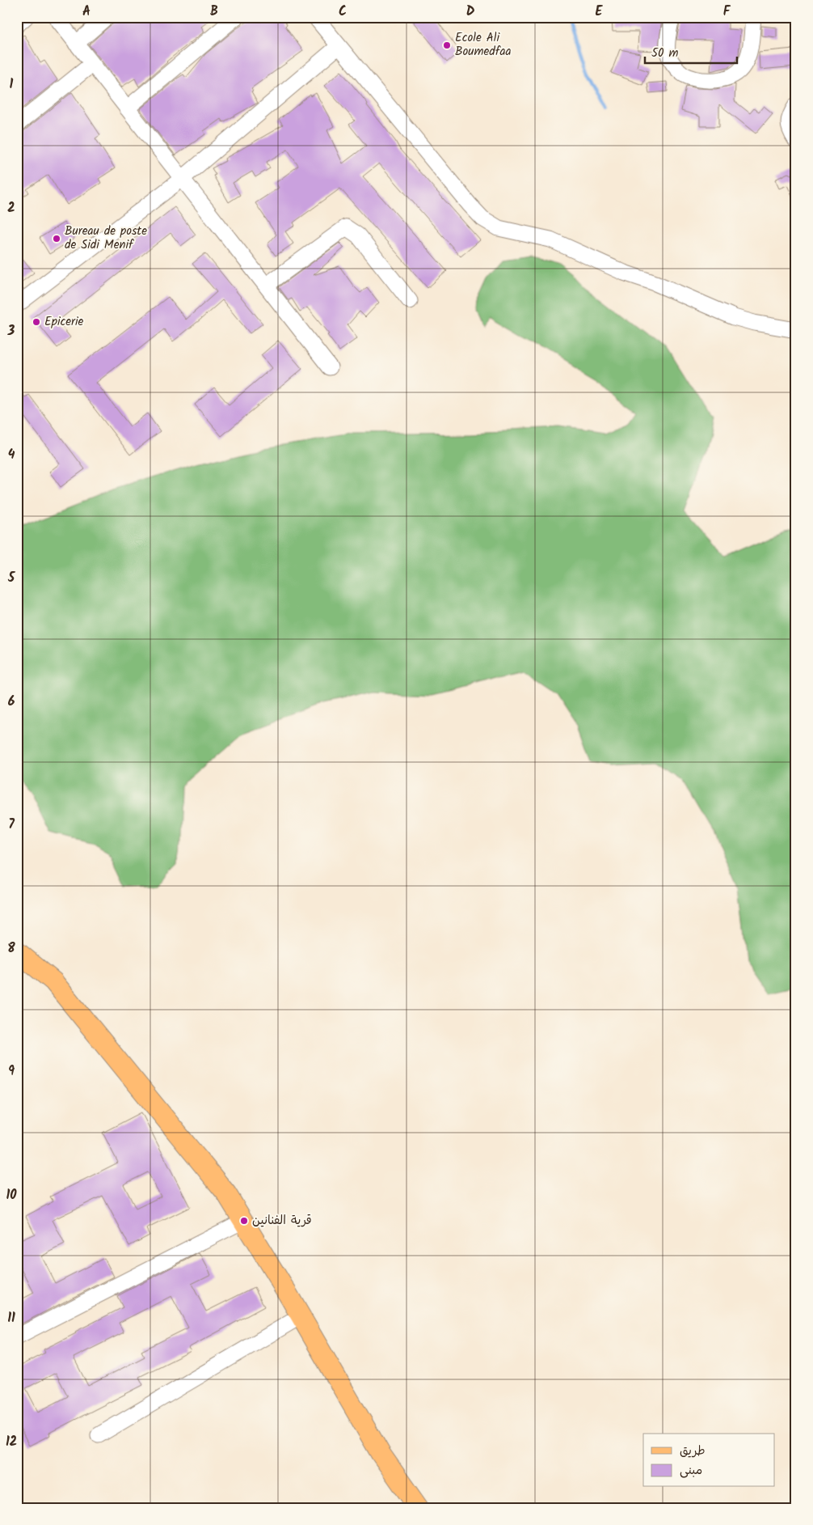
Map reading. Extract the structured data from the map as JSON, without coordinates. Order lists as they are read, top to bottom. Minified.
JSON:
{"places":["Ecole Ali Boumedfaa","Bureau de poste de Sidi Menif","Epicerie","قرية الفنانين"],"legend":["طريق","مبنى"],"scale_bar":"50 m","grid":{"columns":["A","B","C","D","E","F"],"rows":["1","2","3","4","5","6","7","8","9","10","11","12"]}}
